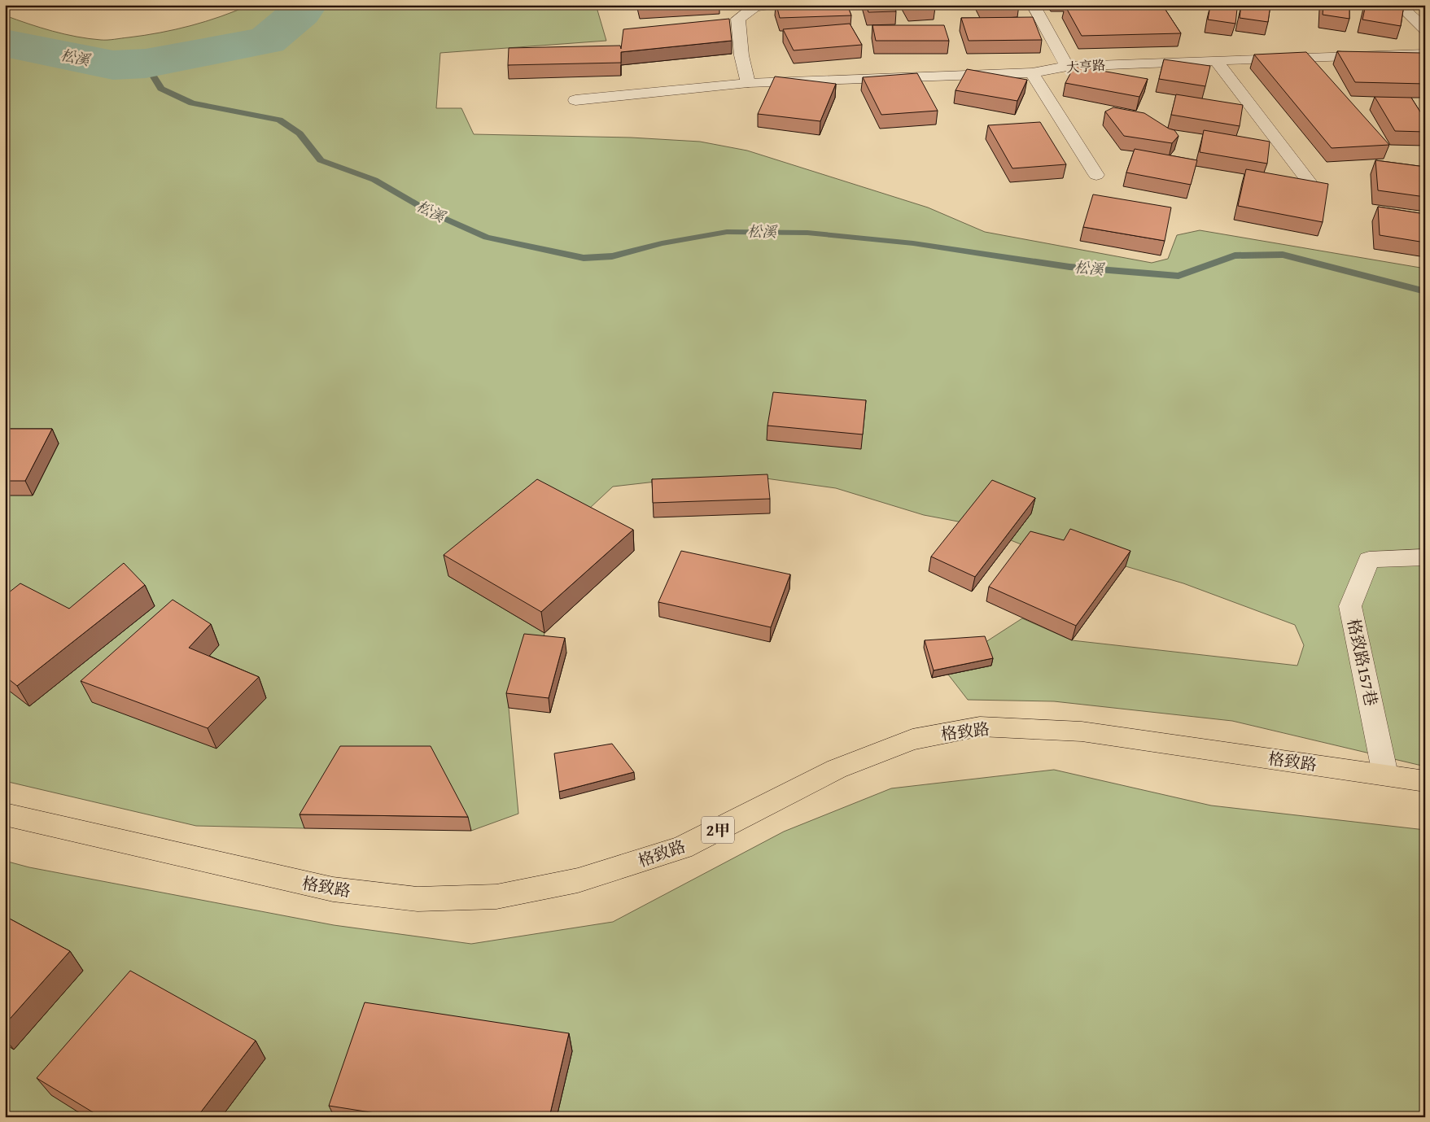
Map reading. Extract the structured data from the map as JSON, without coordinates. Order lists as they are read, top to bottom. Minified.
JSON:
{"streets":{"main road":["格致路","2甲"],"street":["大亨路","格致路157巷"]},"crossings":[["格致路157巷","格致路"]],"water":["松溪"]}
